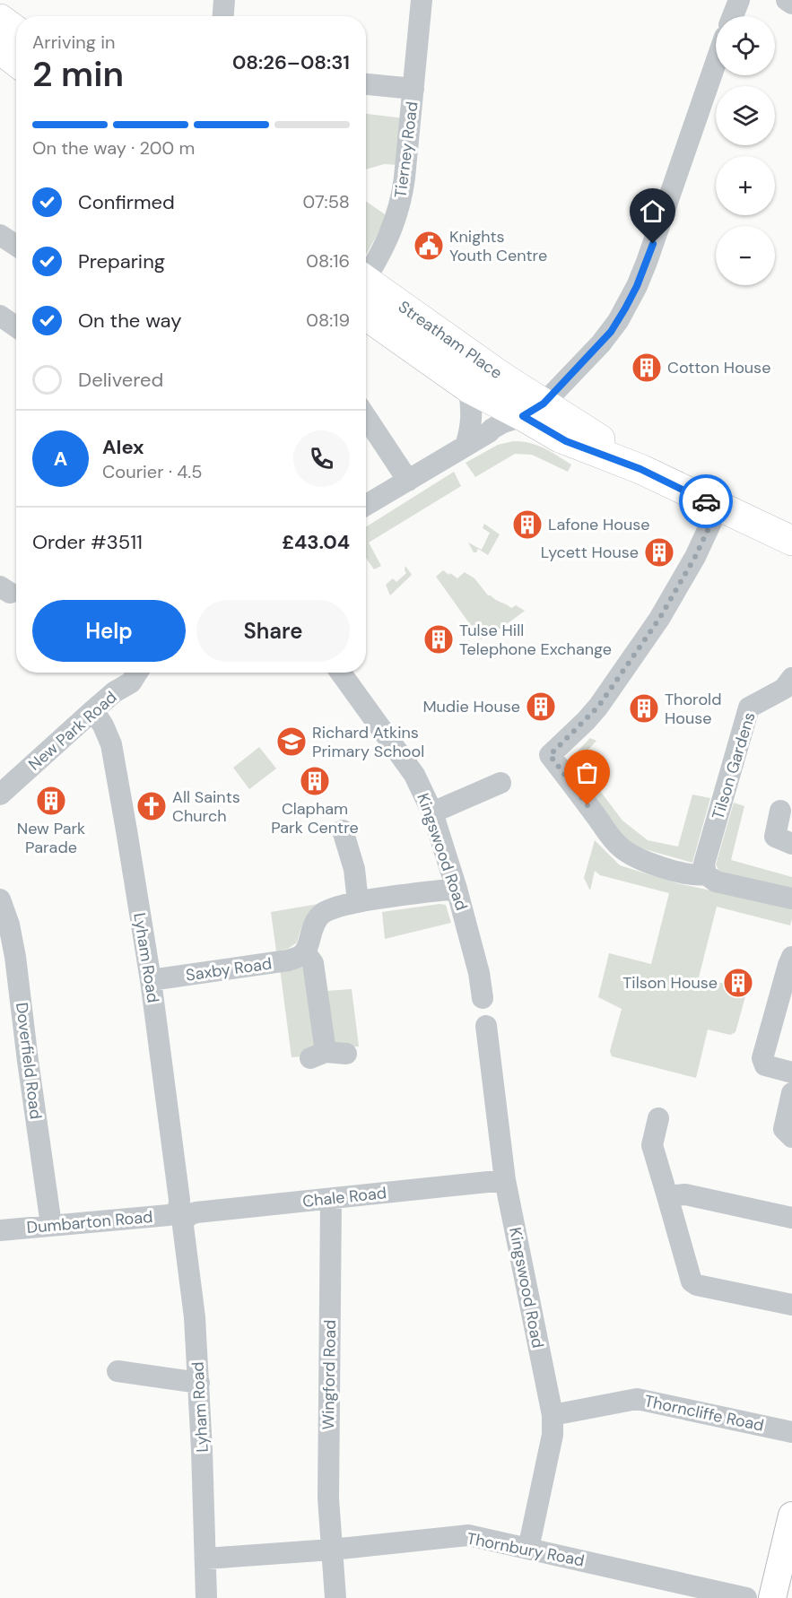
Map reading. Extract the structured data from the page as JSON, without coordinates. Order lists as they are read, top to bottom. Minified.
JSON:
{"streets":{"highway":["Streatham Place"],"street":["Tierney Road","New Park Road","Tilson Gardens","Kingswood Road","Lyham Road","Saxby Road","Doverfield Road","Chale Road","Dumbarton Road","Wingford Road","Thorncliffe Road","Thornbury Road"]},"crossings":[["New Park Road","Lyham Road"],["Kingswood Road","Chale Road"],["Kingswood Road","Thorncliffe Road"],["Kingswood Road","Thornbury Road"],["Lyham Road","Saxby Road"],["Lyham Road","Chale Road"],["Lyham Road","Dumbarton Road"],["Lyham Road","Thornbury Road"],["Doverfield Road","Dumbarton Road"],["Chale Road","Dumbarton Road"],["Chale Road","Wingford Road"],["Wingford Road","Thornbury Road"]],"places":{"public building":["Knights Youth Centre"],"building":["Cotton House","Lafone House","Lycett House","Tulse Hill Telephone Exchange","Mudie House","Thorold House","Clapham Park Centre","New Park Parade","Tilson House"],"school or university":["Richard Atkins Primary School"],"church":["All Saints Church"]},"page":{"map_buttons":["+","−"],"heading":["2 min","Arriving in","08:26–08:31"],"panel":["Alex","Courier · 4.5","Order #3511","£43.04"],"bar":"On the way · 200 m","list":[["Confirmed","07:58"],["Preparing","08:16"],["On the way","08:19"],"Delivered"],"round":"A","buttons":["Help","Share"]}}
